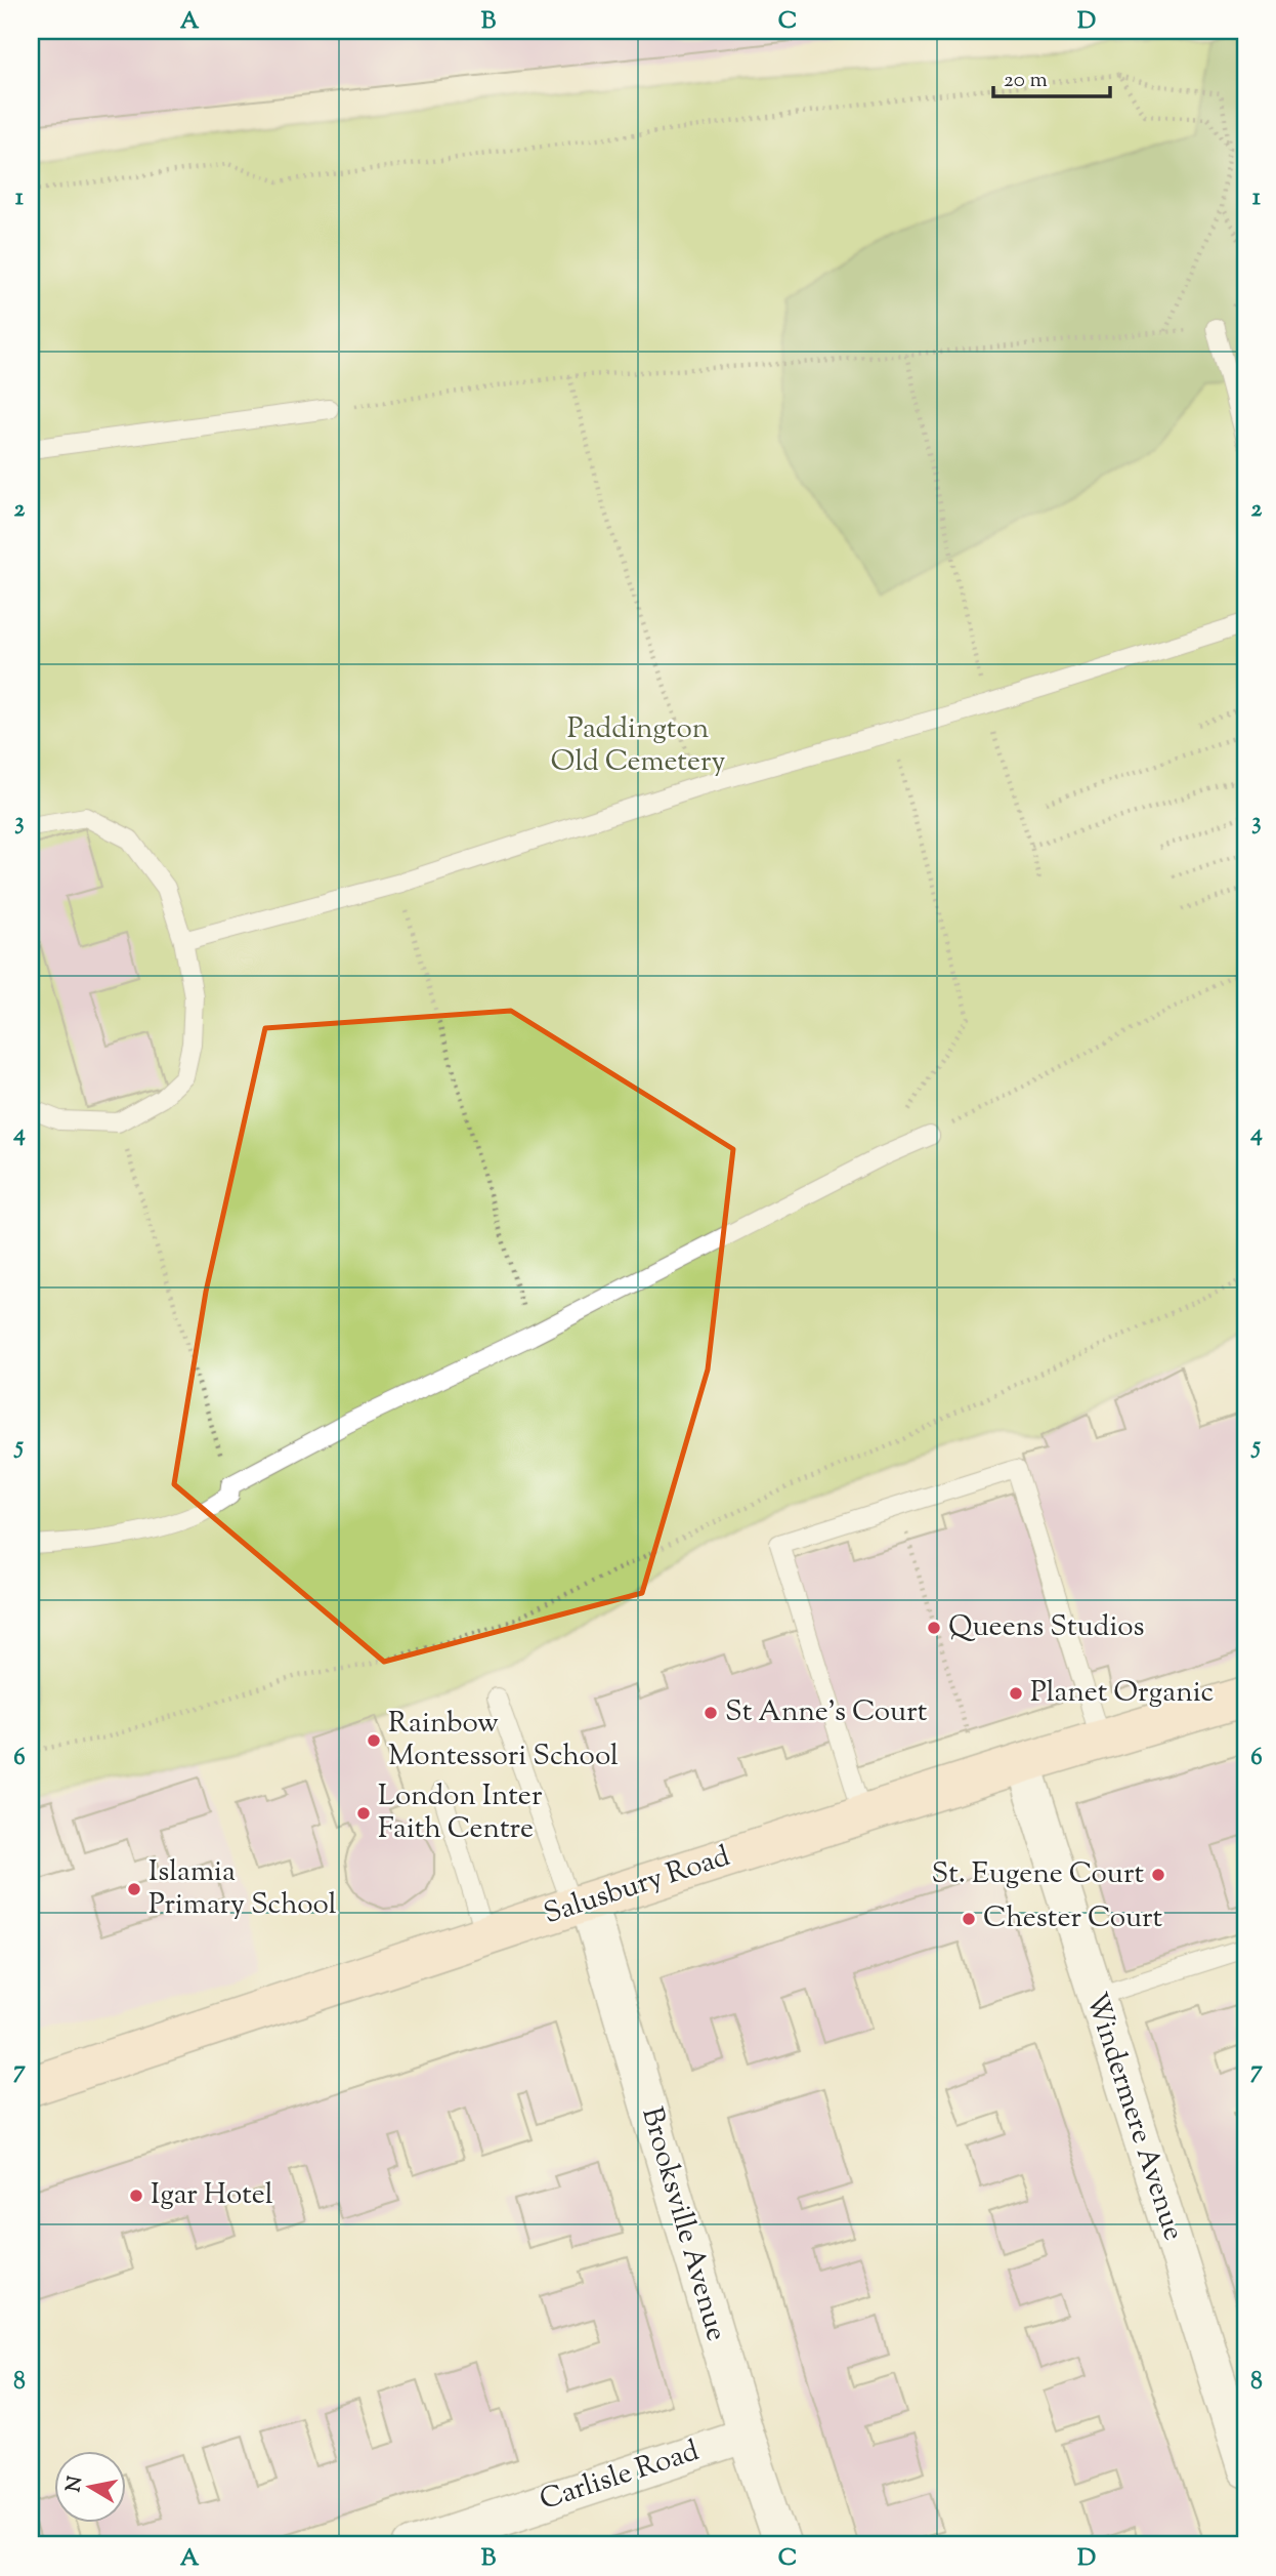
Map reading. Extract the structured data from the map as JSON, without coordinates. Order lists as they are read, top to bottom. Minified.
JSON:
{"streets":{"street":["Salusbury Road","Windermere Avenue","Brooksville Avenue","Carlisle Road"]},"crossings":[["Salusbury Road","Windermere Avenue"],["Salusbury Road","Brooksville Avenue"],["Brooksville Avenue","Carlisle Road"]],"parks":["Paddington Old Cemetery"],"places":["Queens Studios","Planet Organic","St Anne's Court","Rainbow Montessori School","London Inter Faith Centre","St. Eugene Court","Islamia Primary School","Chester Court","Igar Hotel"],"scale_bar":"20 m","north":"left","grid":{"columns":["A","B","C","D"],"rows":["1","2","3","4","5","6","7","8"]}}
